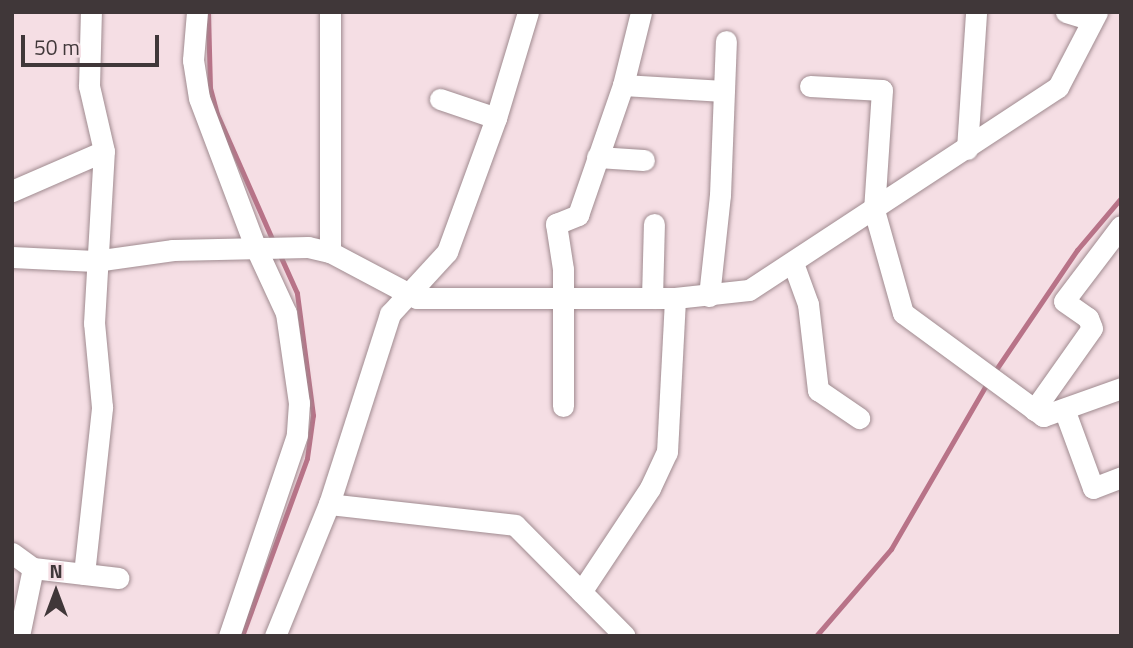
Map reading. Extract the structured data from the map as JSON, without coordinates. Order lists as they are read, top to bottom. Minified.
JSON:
{"scale_bar":"50 m","north":"top"}
